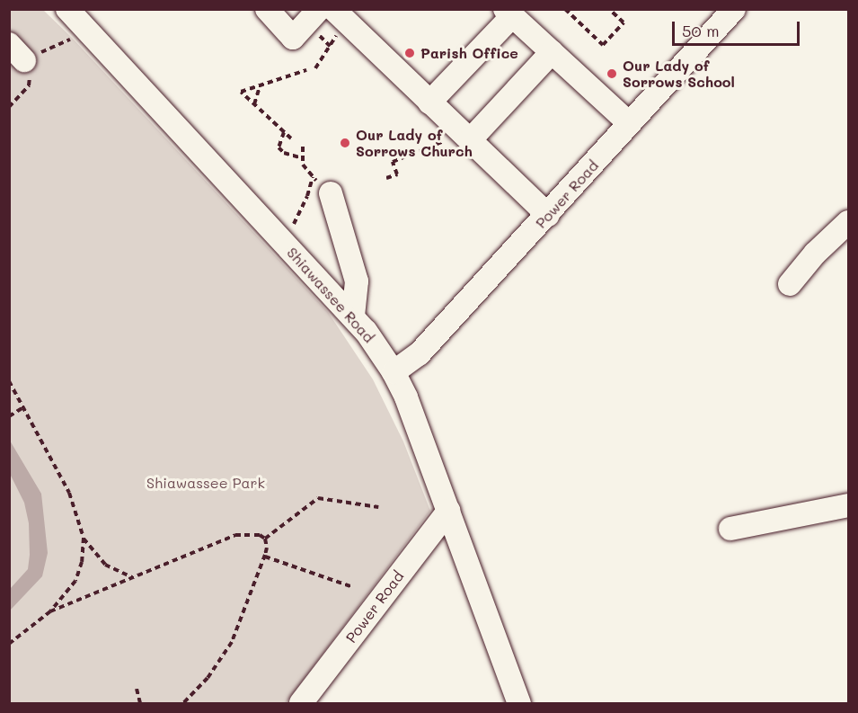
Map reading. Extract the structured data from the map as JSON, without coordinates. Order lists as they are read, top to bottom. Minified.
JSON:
{"streets":{"street":["Power Road","Shiawassee Road"]},"crossings":[["Power Road","Shiawassee Road"]],"parks":["Shiawassee Park"],"places":["Parish Office","Our Lady of Sorrows School","Our Lady of Sorrows Church"],"scale_bar":"50 m"}
